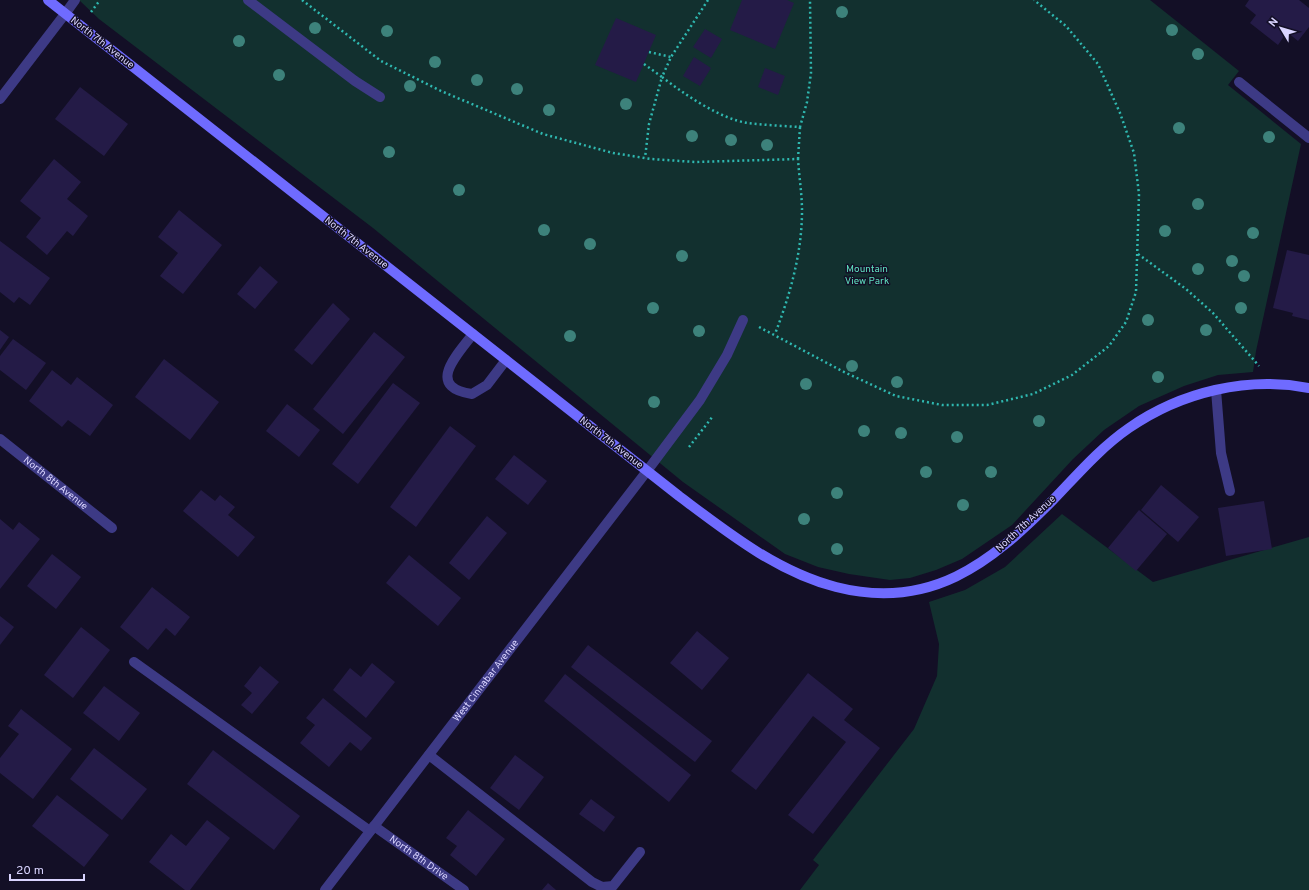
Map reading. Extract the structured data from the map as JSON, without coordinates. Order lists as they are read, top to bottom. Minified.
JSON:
{"streets":{"street":["North 7th Avenue","North 8th Avenue","West Cinnabar Avenue","North 8th Drive"]},"crossings":[["North 7th Avenue","West Cinnabar Avenue"],["West Cinnabar Avenue","North 8th Drive"]],"parks":["Mountain View Park"],"scale_bar":"20 m","north":"top left"}
